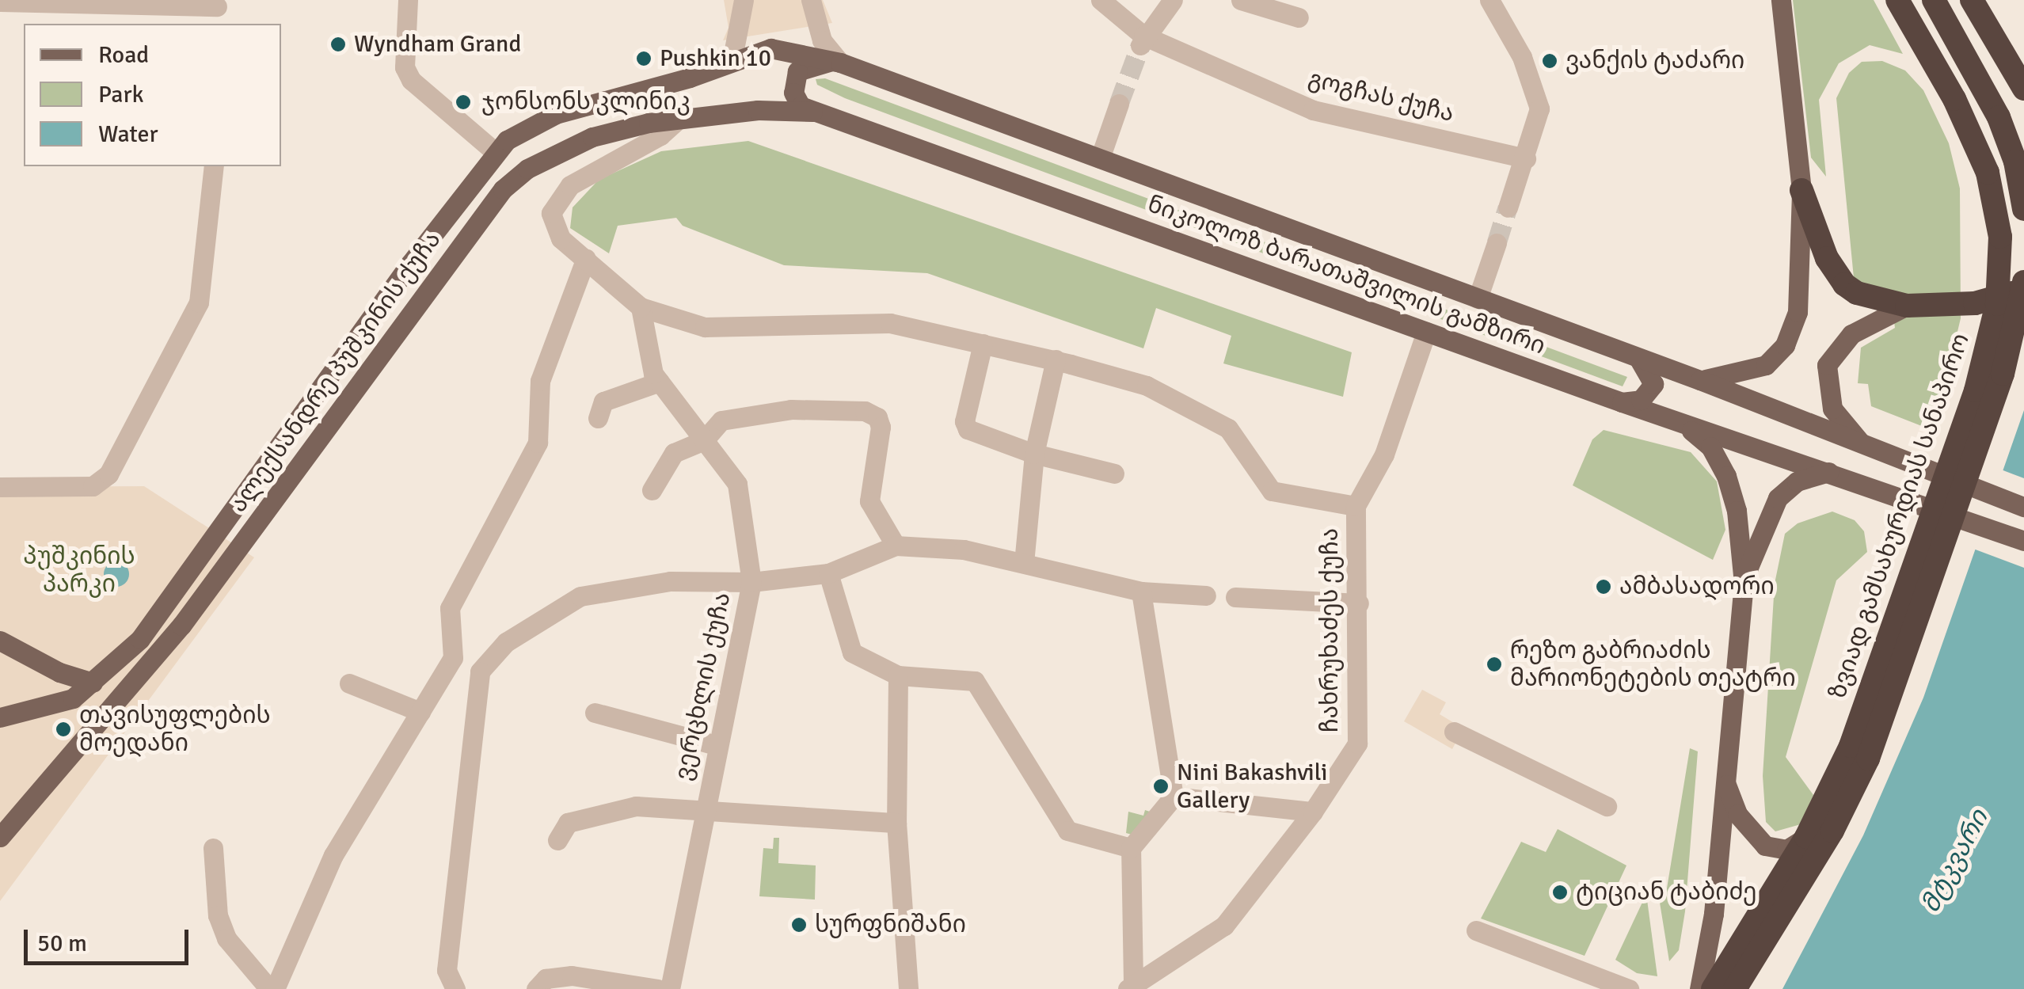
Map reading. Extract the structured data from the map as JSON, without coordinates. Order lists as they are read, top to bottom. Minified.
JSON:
{"streets":{"highway":["ზვიად გამსახურდიას სანაპირო"],"main road":["ნიკოლოზ ბარათაშვილის გამზირი","ალექსანდრე პუშკინის ქუჩა"],"street":["გოგჩას ქუჩა","ჩახრუხაძეს ქუჩა","ვერცხლის ქუჩა"]},"crossings":[["ნიკოლოზ ბარათაშვილის გამზირი","ალექსანდრე პუშკინის ქუჩა"],["ნიკოლოზ ბარათაშვილის გამზირი","ჩახრუხაძეს ქუჩა"]],"water":["მტკვარი"],"parks":["პუშკინის პარკი"],"places":["Wyndham Grand","Pushkin 10","ვანქის ტაძარი","ჯონსონს კლინიკ","ამბასადორი","რეზო გაბრიაძის მარიონეტების თეატრი","თავისუფლების მოედანი","Nini Bakashvili Gallery","ტიციან ტაბიძე","სურფნიშანი"],"legend":["Road","Park","Water"],"scale_bar":"50 m"}
